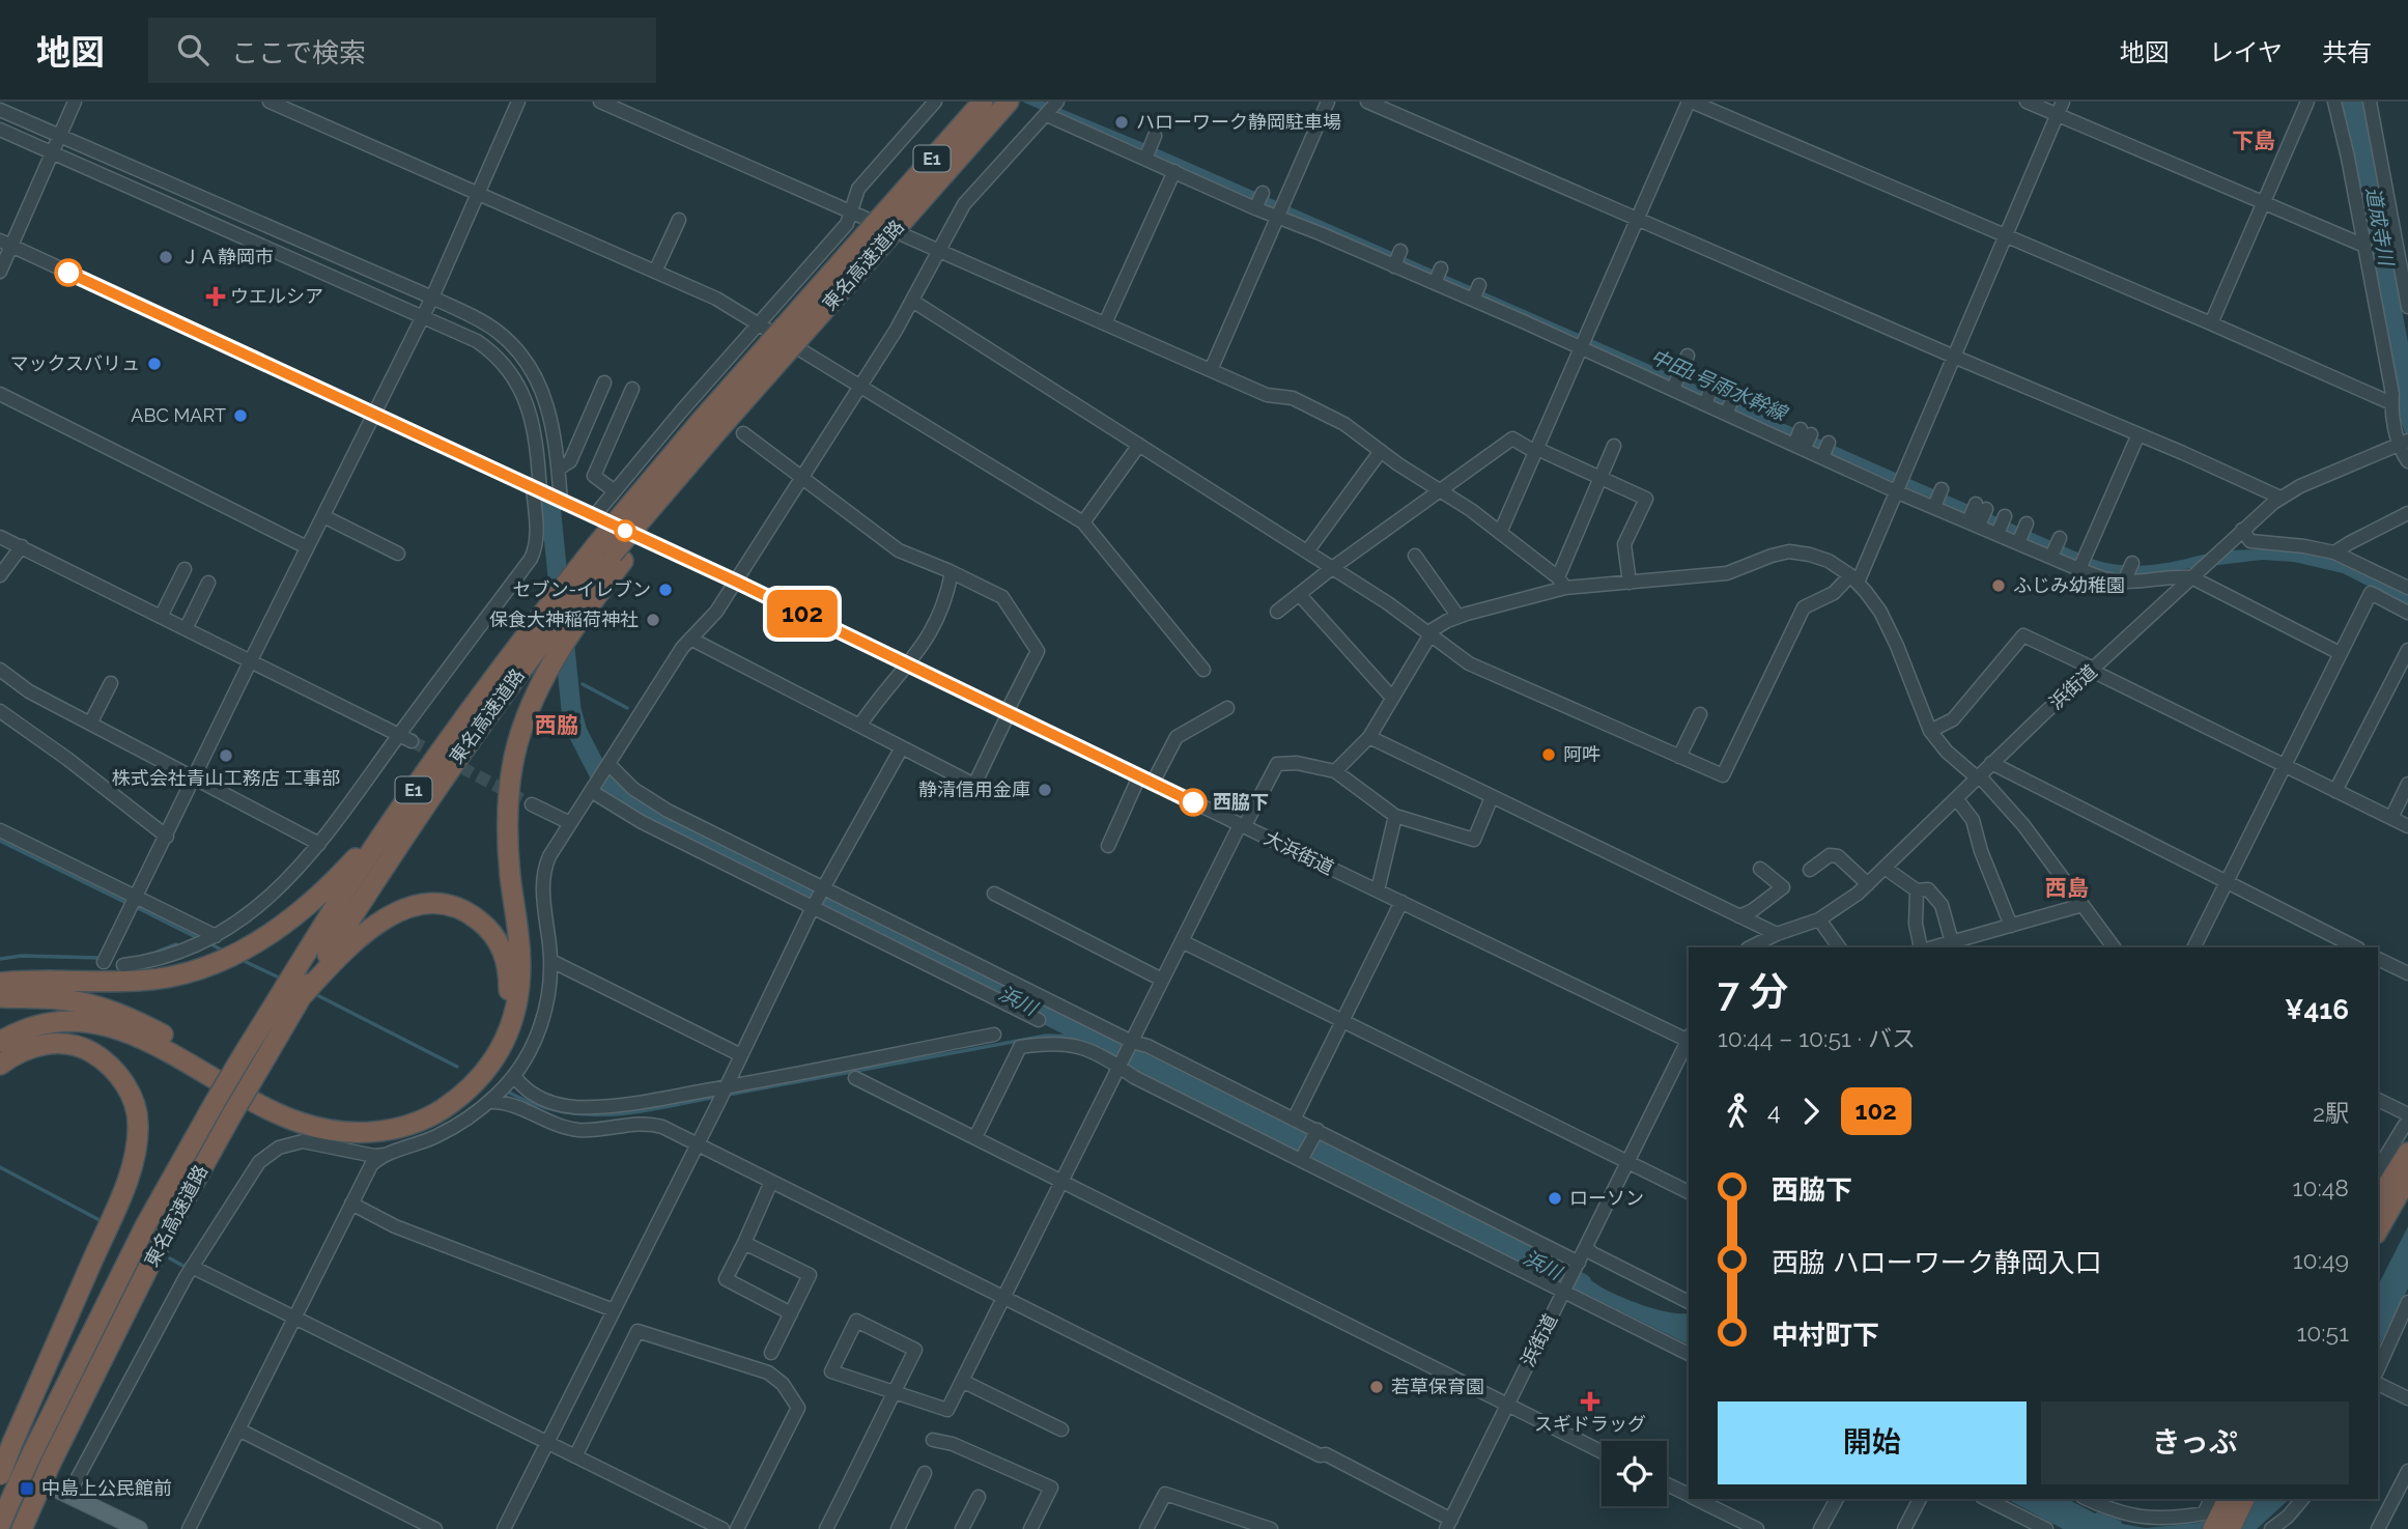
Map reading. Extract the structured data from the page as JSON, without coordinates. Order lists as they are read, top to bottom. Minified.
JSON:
{"streets":{"highway":["E1","東名高速道路"],"street":["浜街道","大浜街道"]},"districts":["下島","西脇","西島"],"water":["道成寺川","中田1号雨水幹線","浜川"],"places":{"other":["ハローワーク静岡駐車場","ＪＡ静岡市","マックスバリュ","ABC MART","ふじみ幼稚園","セブン-イレブン","保食大神稲荷神社","阿吽","株式会社青山工務店 工事部","静清信用金庫","西脇下","ローソン","若草保育園"],"health":["ウエルシア","スギドラッグ"],"transit":["中島上公民館前"]},"lines":["bus line 102"],"page":{"header":"地図","search":"ここで検索","nav":["地図","レイヤ","共有"],"on_map":"102","heading":["7 分","10:44 – 10:51 · バス","¥416"],"legs":["4","102","2駅"],"list":[{"name":"西脇下","value":"10:48"},{"name":"西脇 ハローワーク静岡入口","value":"10:49"},{"name":"中村町下","value":"10:51"}],"buttons":["開始","きっぷ"]}}
